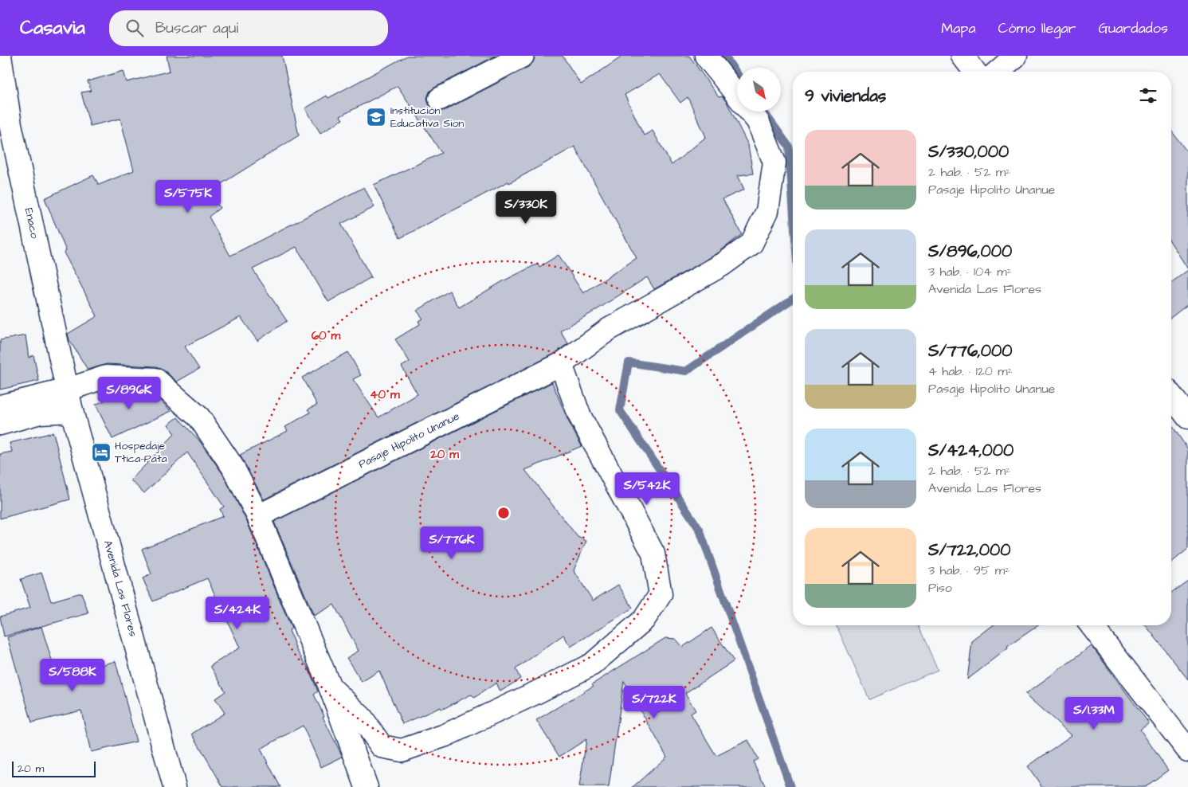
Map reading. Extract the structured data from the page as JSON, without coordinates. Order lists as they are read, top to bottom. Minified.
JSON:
{"streets":{"street":["Enaco","Pasaje Hipolito Unanue","Avenida Las Flores"]},"crossings":[["Enaco","Avenida Las Flores"]],"places":{"school or university":["Institución Educativa Sion"],"hotel":["Hospedaje Ttica-Pata"]},"scale_bar":"20 m","north":"bottom right","page":{"header":"Casavia","search":"Buscar aquí","nav":["Mapa","Cómo llegar","Guardados"],"heading":"9 viviendas","list":[{"name":"S/330,000","note":"2 hab. · 52 m² · Pasaje Hipolito Unanue"},{"name":"S/896,000","note":"3 hab. · 104 m² · Avenida Las Flores"},{"name":"S/776,000","note":"4 hab. · 120 m² · Pasaje Hipolito Unanue"},{"name":"S/424,000","note":"2 hab. · 52 m² · Avenida Las Flores"},{"name":"S/722,000","note":"3 hab. · 95 m² · Piso"}],"price":["S/575K","S/330K","S/896K","S/542K","S/776K","S/424K","S/588K","S/722K","S/1.33M"],"scale":"20 m"},"rings":["60 m","40 m","20 m"]}
